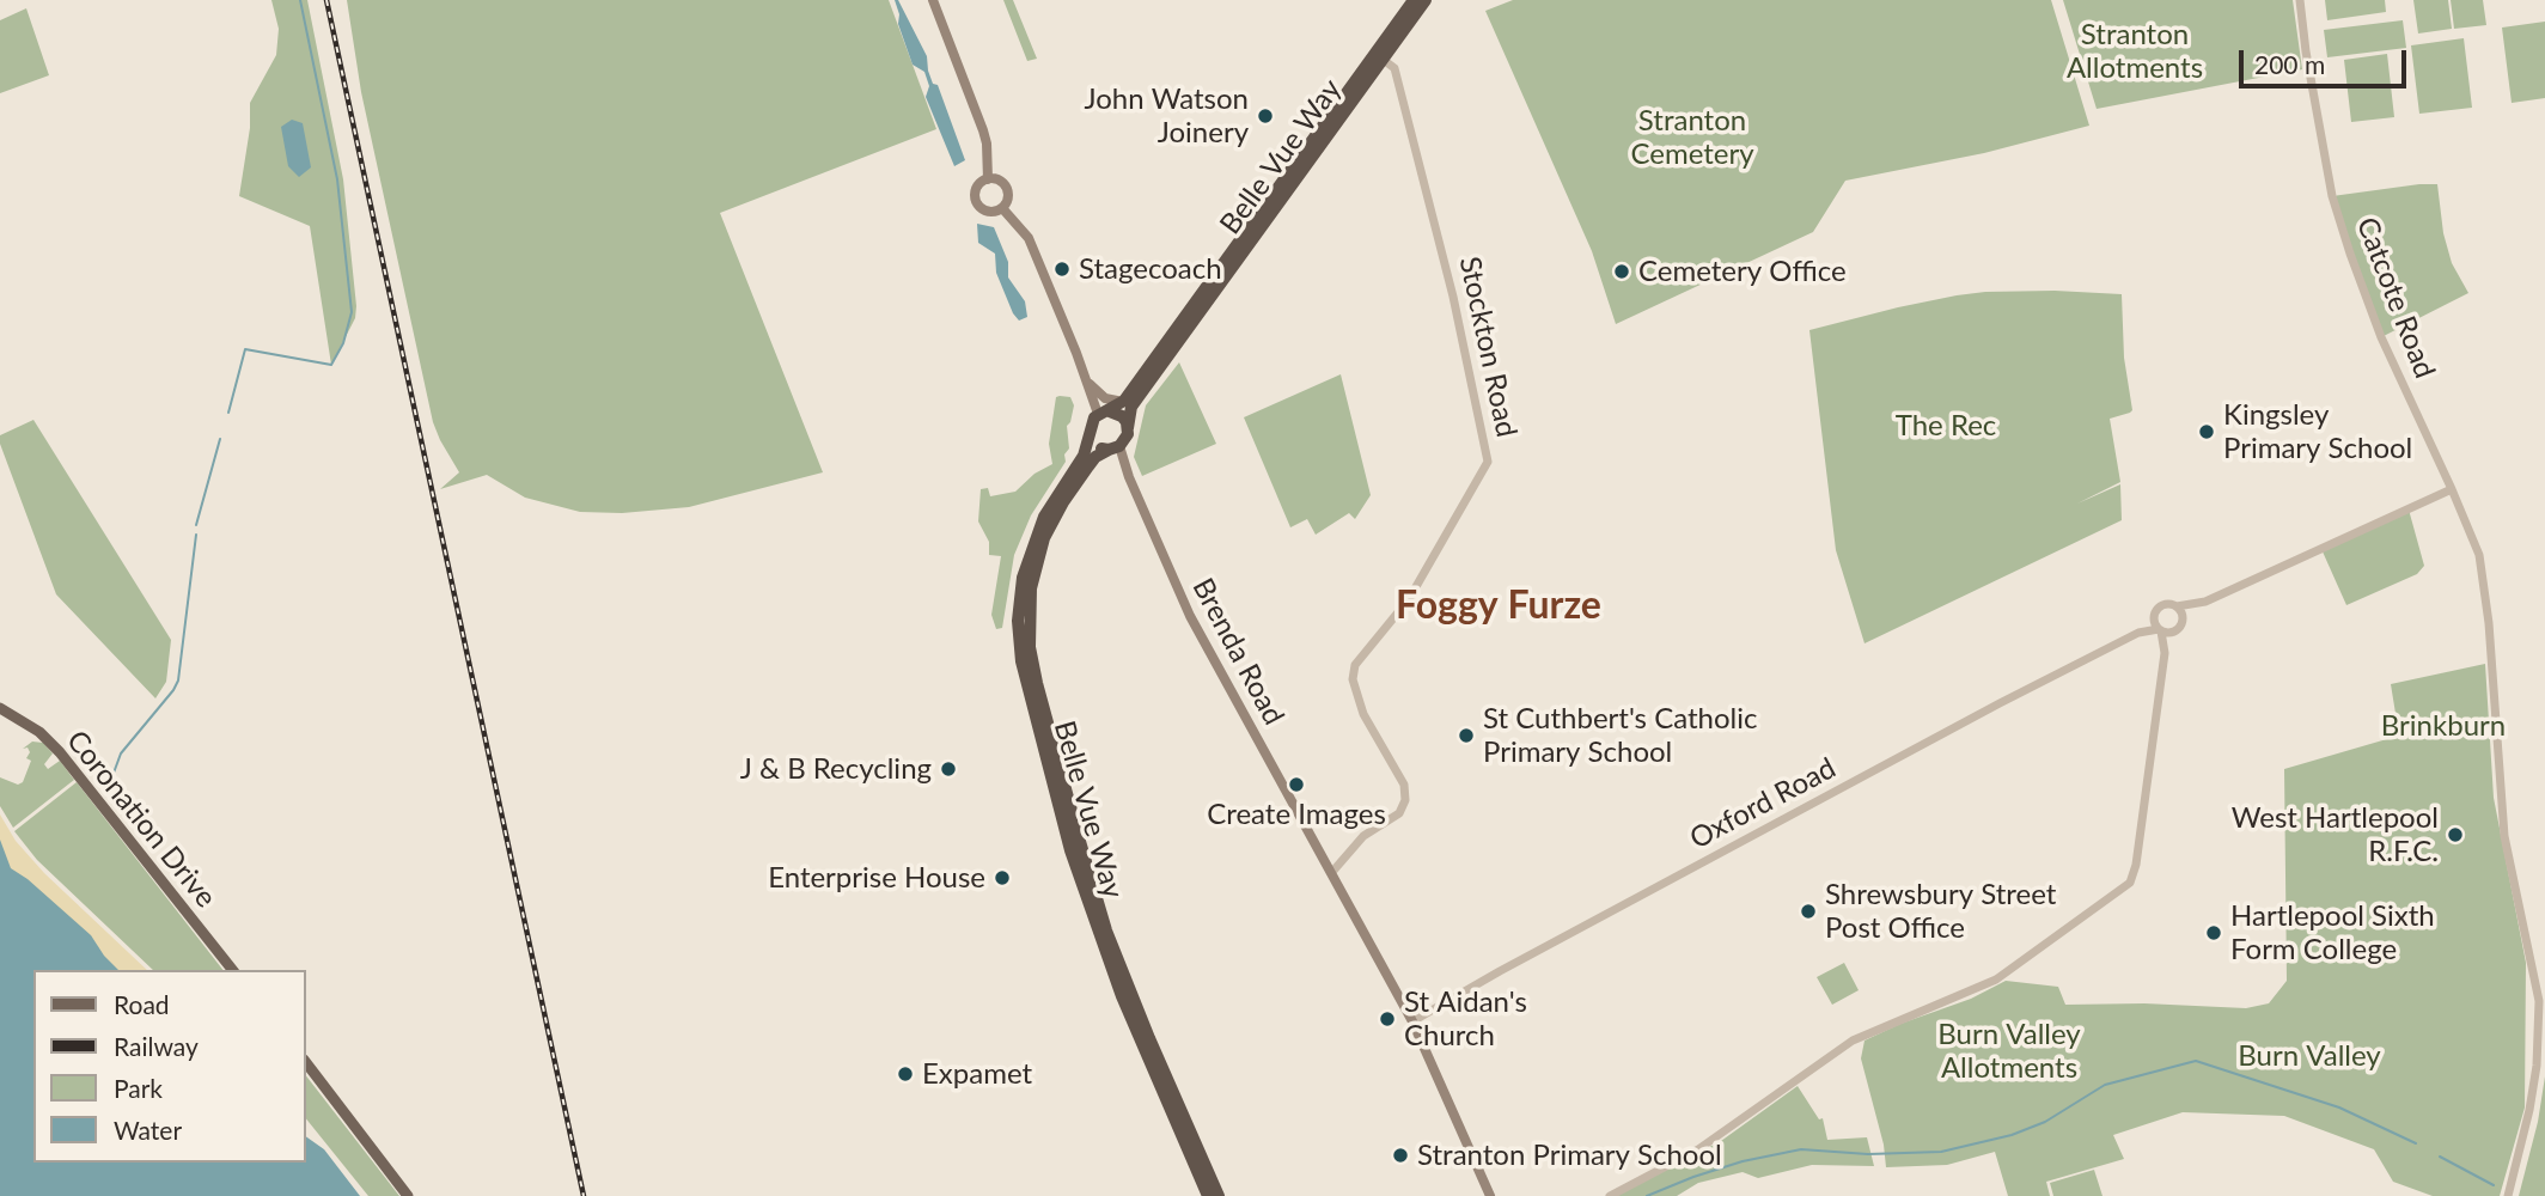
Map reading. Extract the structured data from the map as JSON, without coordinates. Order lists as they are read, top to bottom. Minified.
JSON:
{"streets":{"highway":["Belle Vue Way"],"main road":["Brenda Road","Coronation Drive"],"street":["Catcote Road","Stockton Road","Oxford Road"]},"crossings":[["Belle Vue Way","Stockton Road"],["Belle Vue Way","Brenda Road"],["Stockton Road","Brenda Road"]],"districts":["Foggy Furze"],"parks":["Stranton Allotments","Stranton Cemetery","The Rec","Brinkburn","Burn Valley Allotments","Burn Valley"],"places":["John Watson Joinery","Stagecoach","Cemetery Office","Kingsley Primary School","St Cuthbert's Catholic Primary School","J & B Recycling","Create Images","West Hartlepool R.F.C.","Enterprise House","Shrewsbury Street Post Office","Hartlepool Sixth Form College","St Aidan's Church","Expamet","Stranton Primary School"],"legend":["Road","Railway","Park","Water"],"scale_bar":"200 m"}
